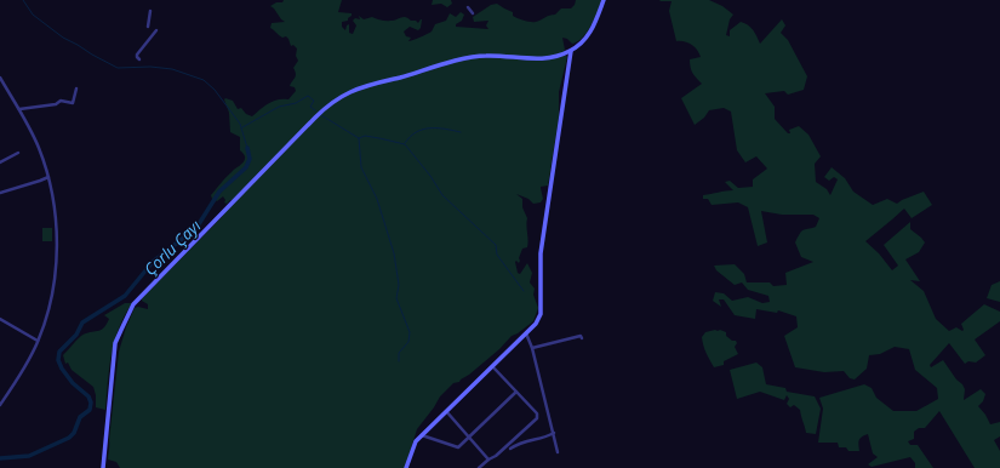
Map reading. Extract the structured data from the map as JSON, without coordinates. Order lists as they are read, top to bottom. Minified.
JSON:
{"water":["Çorlu Çayı"]}
